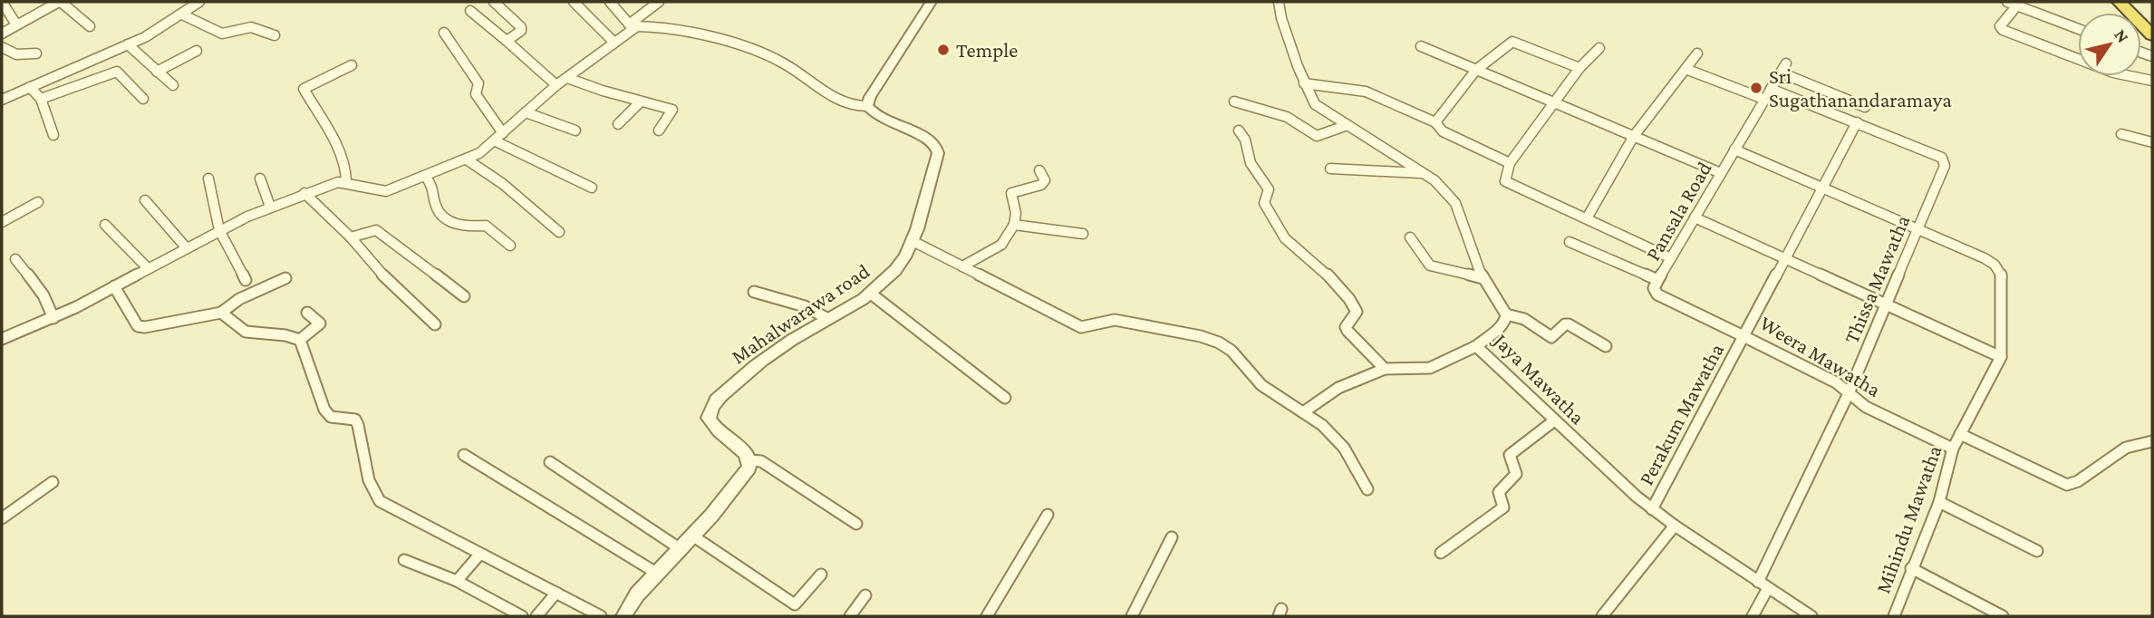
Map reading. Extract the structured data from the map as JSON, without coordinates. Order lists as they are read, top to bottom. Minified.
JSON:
{"streets":{"street":["Pansala Road","Thissa Mawatha","Mahalwarawa road","Weera Mawatha","Jaya Mawatha","Perakum Mawatha","Mihindu Mawatha"]},"crossings":[["Pansala Road","Thissa Mawatha"],["Pansala Road","Weera Mawatha"],["Pansala Road","Perakum Mawatha"],["Thissa Mawatha","Weera Mawatha"],["Thissa Mawatha","Jaya Mawatha"],["Weera Mawatha","Perakum Mawatha"],["Weera Mawatha","Mihindu Mawatha"],["Jaya Mawatha","Perakum Mawatha"]],"places":["Temple","Sri Sugathanandaramaya"],"north":"top right"}
